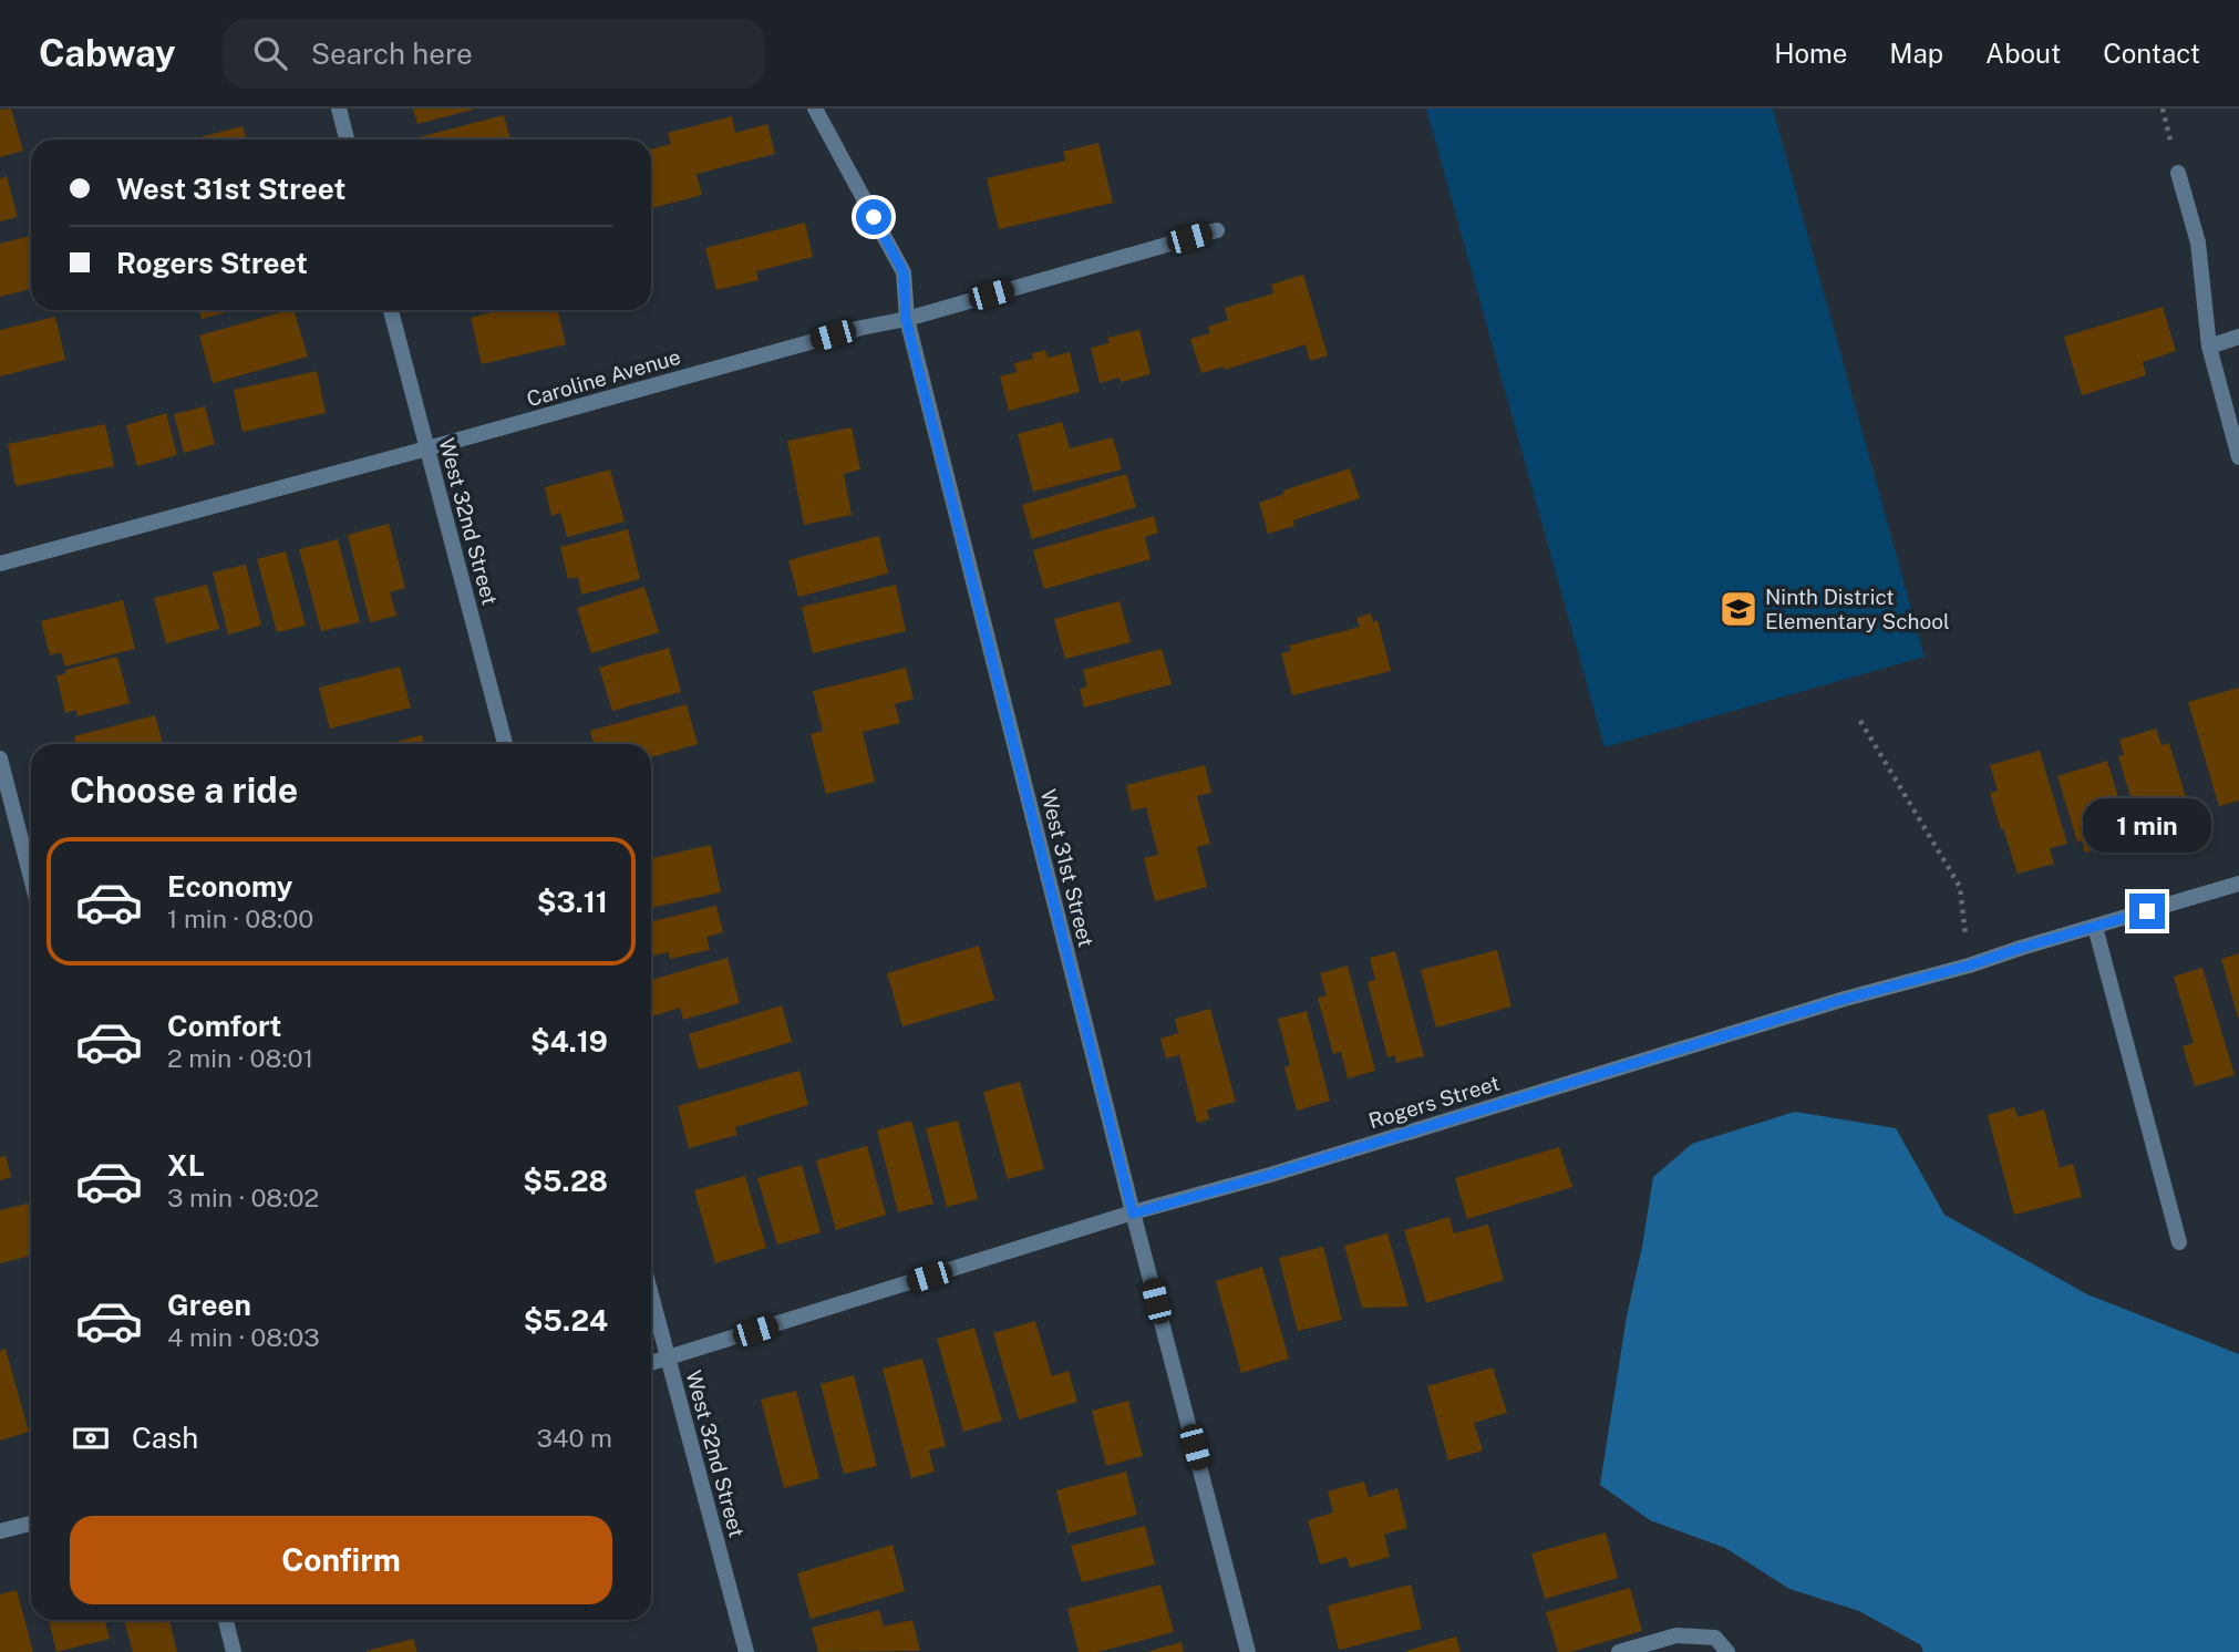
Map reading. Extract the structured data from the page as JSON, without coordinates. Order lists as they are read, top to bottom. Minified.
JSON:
{"streets":{"street":["Caroline Avenue","West 32nd Street","West 31st Street","Rogers Street"]},"crossings":[["Caroline Avenue","West 32nd Street"],["Caroline Avenue","West 31st Street"],["West 32nd Street","Rogers Street"],["West 31st Street","Rogers Street"]],"places":{"school or university":["Ninth District Elementary School"]},"page":{"header":"Cabway","search":"Search here","nav":["Home","Map","About","Contact"],"banner":["West 31st Street","Rogers Street"],"heading":"Choose a ride","bubble":"1 min","list":[{"name":"Economy","note":"1 min · 08:00","value":"$3.11"},{"name":"Comfort","note":"2 min · 08:01","value":"$4.19"},{"name":"XL","note":"3 min · 08:02","value":"$5.28"},{"name":"Green","note":"4 min · 08:03","value":"$5.24"}],"pay":["Cash","340 m"],"buttons":"Confirm"}}
